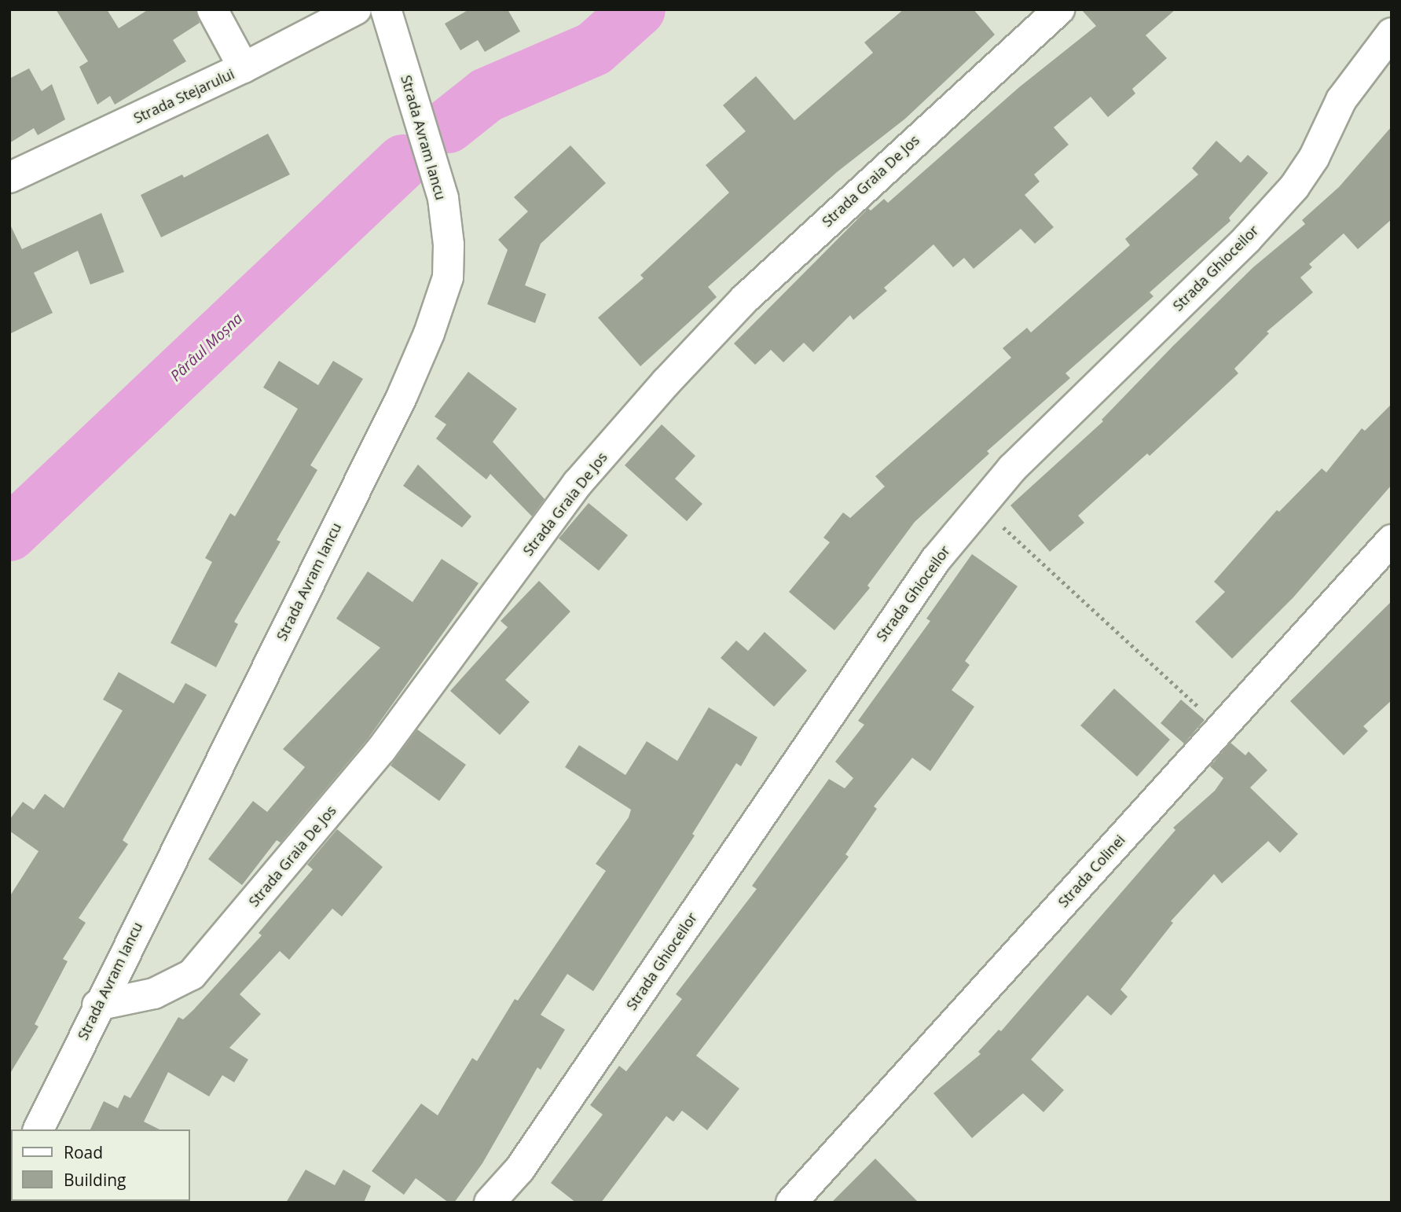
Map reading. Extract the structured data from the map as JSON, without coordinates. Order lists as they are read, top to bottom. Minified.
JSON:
{"streets":{"street":["Strada Stejarului","Strada Avram Iancu","Strada Graia De Jos","Strada Ghioceilor","Strada Colinei"]},"crossings":[["Strada Avram Iancu","Strada Graia De Jos"]],"water":["Pârâul Moșna"],"legend":["Road","Building"]}
